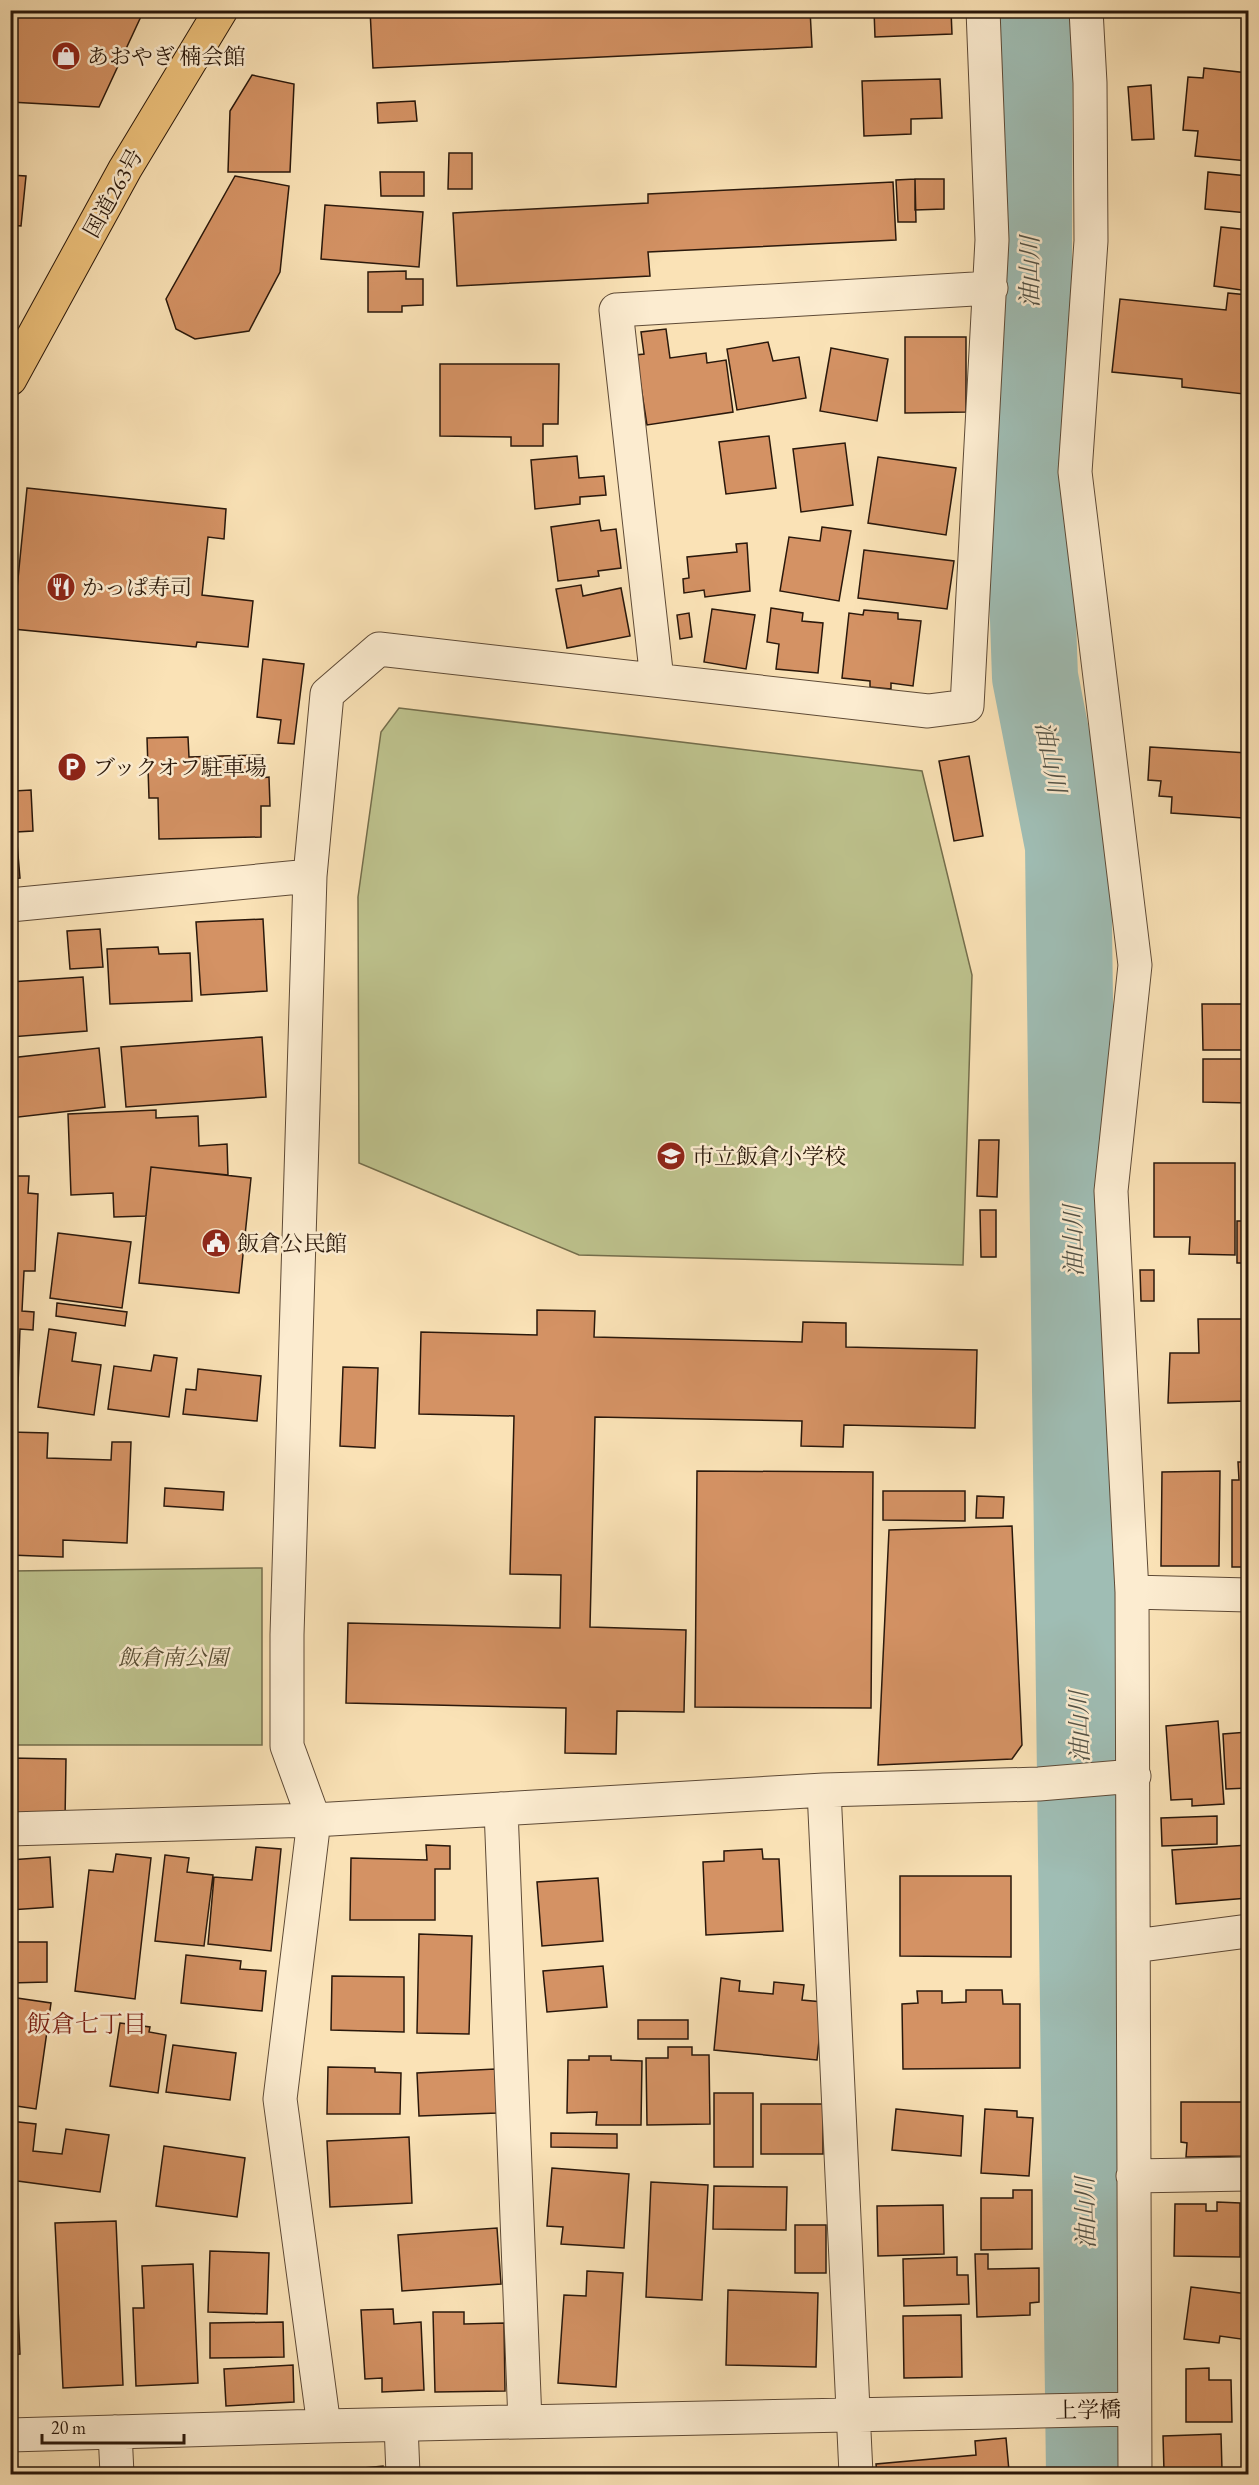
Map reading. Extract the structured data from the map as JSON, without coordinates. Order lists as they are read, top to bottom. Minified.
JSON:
{"streets":{"highway":["国道263号"],"street":["上学橋"]},"districts":["飯倉七丁目"],"water":["油山川"],"parks":["飯倉南公園"],"places":{"shop":["あおやぎ 楠会館"],"restaurant":["かっぱ寿司"],"parking":["ブックオフ駐車場"],"school or university":["市立飯倉小学校"],"public building":["飯倉公民館"]},"scale_bar":"20 m"}
